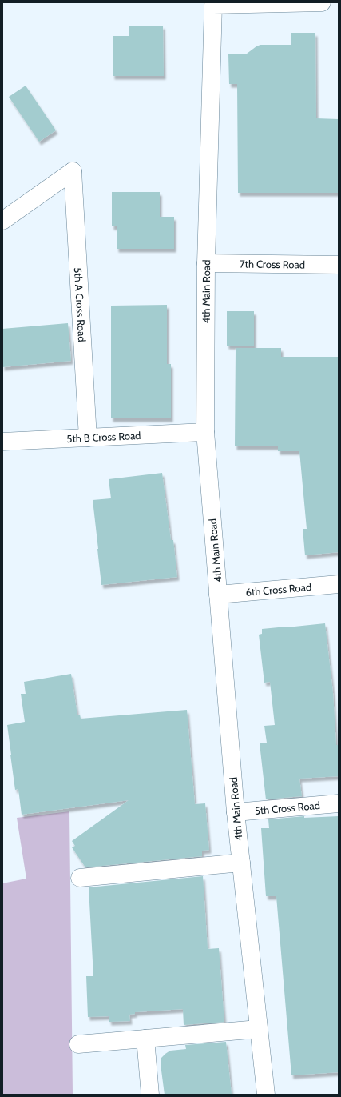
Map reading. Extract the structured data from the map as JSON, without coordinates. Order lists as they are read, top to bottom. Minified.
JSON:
{"streets":{"street":["7th Cross Road","4th Main Road","5th A Cross Road","5th B Cross Road","6th Cross Road","5th Cross Road"]},"crossings":[["7th Cross Road","4th Main Road"],["4th Main Road","5th B Cross Road"],["4th Main Road","6th Cross Road"],["4th Main Road","5th Cross Road"],["5th A Cross Road","5th B Cross Road"]]}
